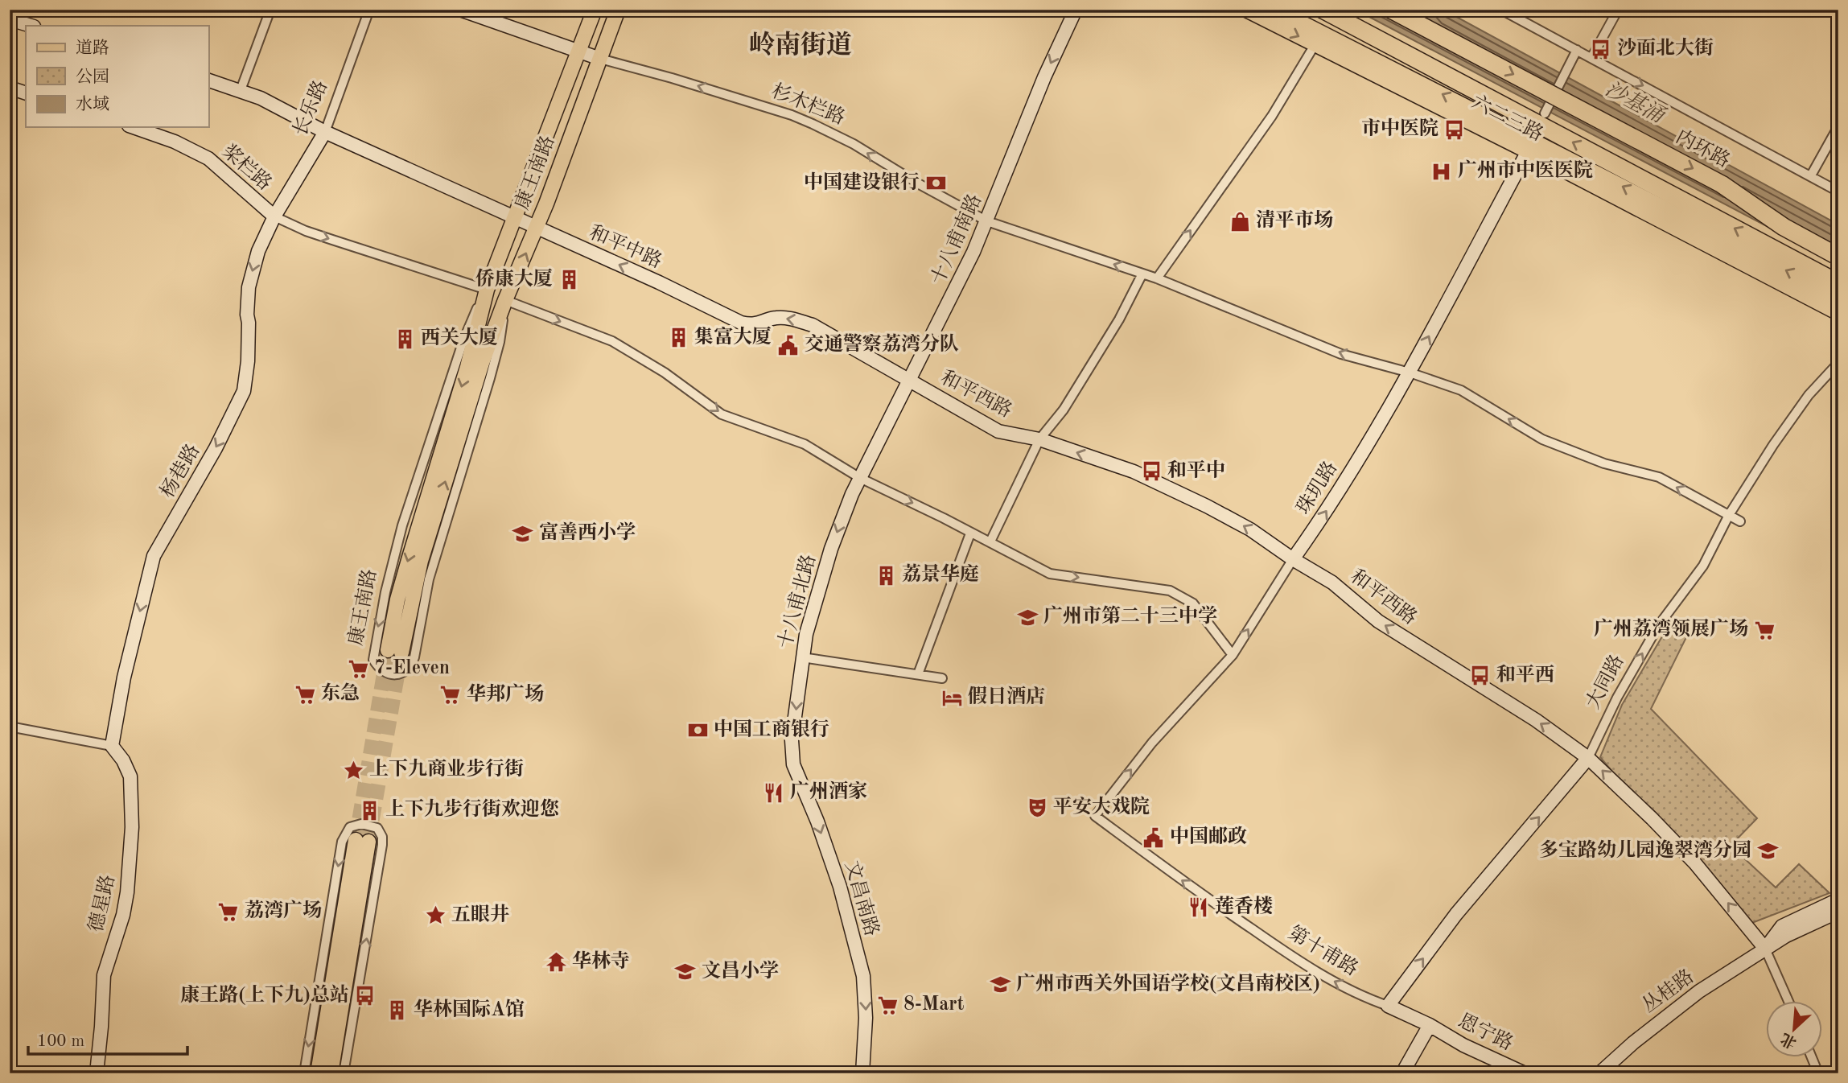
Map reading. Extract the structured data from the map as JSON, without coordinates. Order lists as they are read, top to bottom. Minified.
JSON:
{"streets":{"highway":["内环路"],"main road":["六二三路","康王南路"],"street":["杉木栏路","长乐路","桨栏路","十八甫南路","和平中路","和平西路","杨巷路","珠玑路","十八甫北路","大同路","文昌南路","德星路","第十甫路","丛桂路","恩宁路"]},"crossings":[["杉木栏路","康王南路"],["杉木栏路","十八甫南路"],["杉木栏路","珠玑路"],["杉木栏路","大同路"],["长乐路","桨栏路"],["长乐路","和平中路"],["长乐路","杨巷路"],["六二三路","珠玑路"],["桨栏路","杨巷路"],["康王南路","和平中路"],["十八甫南路","和平中路"],["十八甫南路","和平西路"],["十八甫南路","十八甫北路"],["和平中路","和平西路"],["和平西路","珠玑路"],["和平西路","大同路"],["和平西路","丛桂路"],["杨巷路","德星路"],["珠玑路","第十甫路"],["十八甫北路","文昌南路"],["大同路","第十甫路"],["第十甫路","恩宁路"]],"one_way":["杉木栏路","十八甫南路","和平西路","杨巷路","珠玑路","十八甫北路","大同路","文昌南路","第十甫路"],"districts":["岭南街道"],"water":["沙基涌"],"places":{"bus stop":["沙面北大街","市中医院","和平中","和平西","康王路(上下九)总站"],"hospital":["广州市中医医院"],"bank":["中国建设银行","中国工商银行"],"shop":["清平市场"],"building":["侨康大厦","集富大厦","西关大厦","荔景华庭","上下九步行街欢迎您","华林国际A馆"],"public building":["交通警察荔湾分队","中国邮政"],"school or university":["富善西小学","广州市第二十三中学","多宝路幼儿园逸翠湾分园","文昌小学","广州市西关外国语学校(文昌南校区)"],"supermarket":["广州荔湾领展广场","7-Eleven","东急","华邦广场","荔湾广场","8-Mart"],"hotel":["假日酒店"],"place":["上下九商业步行街","五眼井"],"restaurant":["广州酒家","莲香楼"],"theatre":["平安大戏院"],"temple":["华林寺"]},"legend":["道路","公园","水域"],"scale_bar":"100 m","north":"bottom left"}
